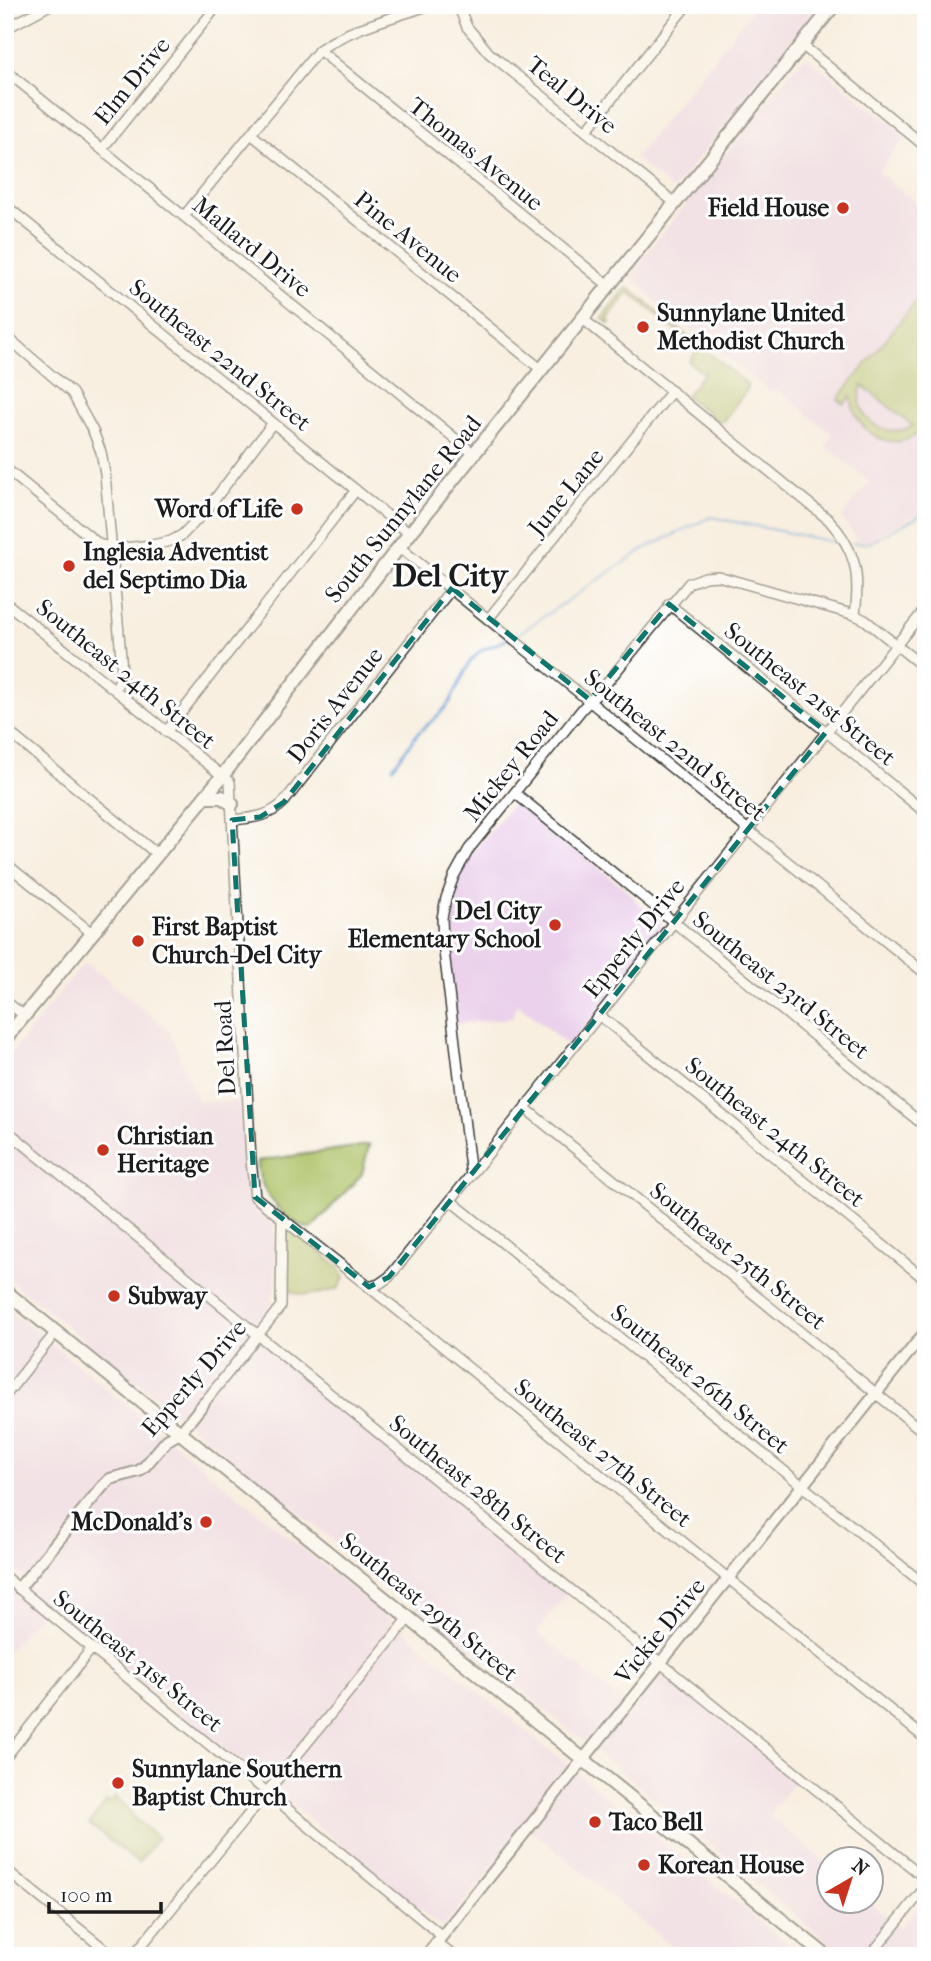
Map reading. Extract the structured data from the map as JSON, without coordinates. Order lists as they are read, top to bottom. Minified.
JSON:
{"streets":{"main road":["South Sunnylane Road","Southeast 29th Street"],"street":["Elm Drive","Teal Drive","Thomas Avenue","Pine Avenue","Mallard Drive","Southeast 22nd Street","June Lane","Southeast 24th Street","Southeast 21st Street","Doris Avenue","Mickey Road","Epperly Drive","Southeast 23rd Street","Del Road","Southeast 25th Street","Southeast 26th Street","Southeast 27th Street","Southeast 28th Street","Vickie Drive","Southeast 31st Street"]},"crossings":[["Elm Drive","Mallard Drive"],["Teal Drive","South Sunnylane Road"],["Thomas Avenue","South Sunnylane Road"],["Pine Avenue","South Sunnylane Road"],["Mallard Drive","South Sunnylane Road"],["Southeast 22nd Street","June Lane"],["Southeast 22nd Street","South Sunnylane Road"],["Southeast 22nd Street","Doris Avenue"],["Southeast 22nd Street","Mickey Road"],["Southeast 22nd Street","Epperly Drive"],["South Sunnylane Road","Southeast 24th Street"],["South Sunnylane Road","Del Road"],["Southeast 24th Street","Epperly Drive"],["Southeast 24th Street","Del Road"],["Southeast 21st Street","Mickey Road"],["Southeast 21st Street","Epperly Drive"],["Doris Avenue","Del Road"],["Mickey Road","Epperly Drive"],["Mickey Road","Southeast 23rd Street"],["Epperly Drive","Southeast 23rd Street"],["Epperly Drive","Southeast 25th Street"],["Epperly Drive","Southeast 26th Street"],["Epperly Drive","Southeast 27th Street"],["Epperly Drive","Southeast 28th Street"],["Epperly Drive","Southeast 29th Street"],["Epperly Drive","Southeast 31st Street"],["Del Road","Southeast 27th Street"],["Southeast 25th Street","Vickie Drive"],["Southeast 26th Street","Vickie Drive"],["Southeast 27th Street","Vickie Drive"],["Southeast 28th Street","Vickie Drive"],["Southeast 29th Street","Vickie Drive"],["Vickie Drive","Southeast 31st Street"]],"districts":["Del City"],"places":["Field House","Sunnylane United Methodist Church","Word of Life","Inglesia Adventist del Septimo Dia","Del City Elementary School","First Baptist Church-Del City","Christian Heritage","Subway","McDonald's","Sunnylane Southern Baptist Church","Taco Bell","Korean House"],"scale_bar":"100 m","north":"top right"}
